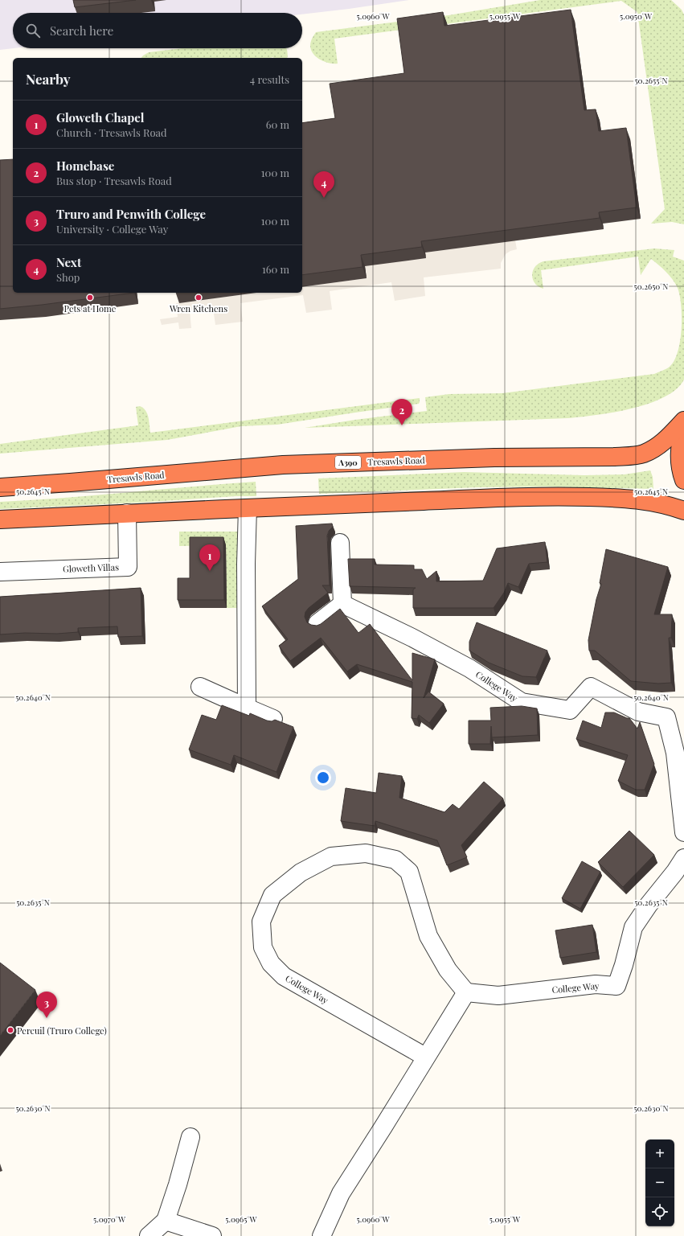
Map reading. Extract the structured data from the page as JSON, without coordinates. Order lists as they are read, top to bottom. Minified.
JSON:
{"streets":{"highway":["Tresawls Road","A390"],"street":["Gloweth Villas","College Way"]},"places":["Pets at Home","Wren Kitchens","Percuil (Truro College)"],"page":{"search":"Search here","heading":["Nearby","4 results"],"list":[{"mark":"1","name":"Gloweth Chapel","note":"Church · Tresawls Road","value":"60 m"},{"mark":"2","name":"Homebase","note":"Bus stop · Tresawls Road","value":"100 m"},{"mark":"3","name":"Truro and Penwith College","note":"University · College Way","value":"100 m"},{"mark":"4","name":"Next","note":"Shop","value":"160 m"}],"pins":["4","2","1","3"],"map_buttons":["+","−"]},"coordinates":["5.0960°W","5.0955°W","5.0950°W","50.2655°N","50.2650°N","50.2645°N","50.2640°N","50.2635°N","50.2630°N","5.0970°W","5.0965°W"]}
